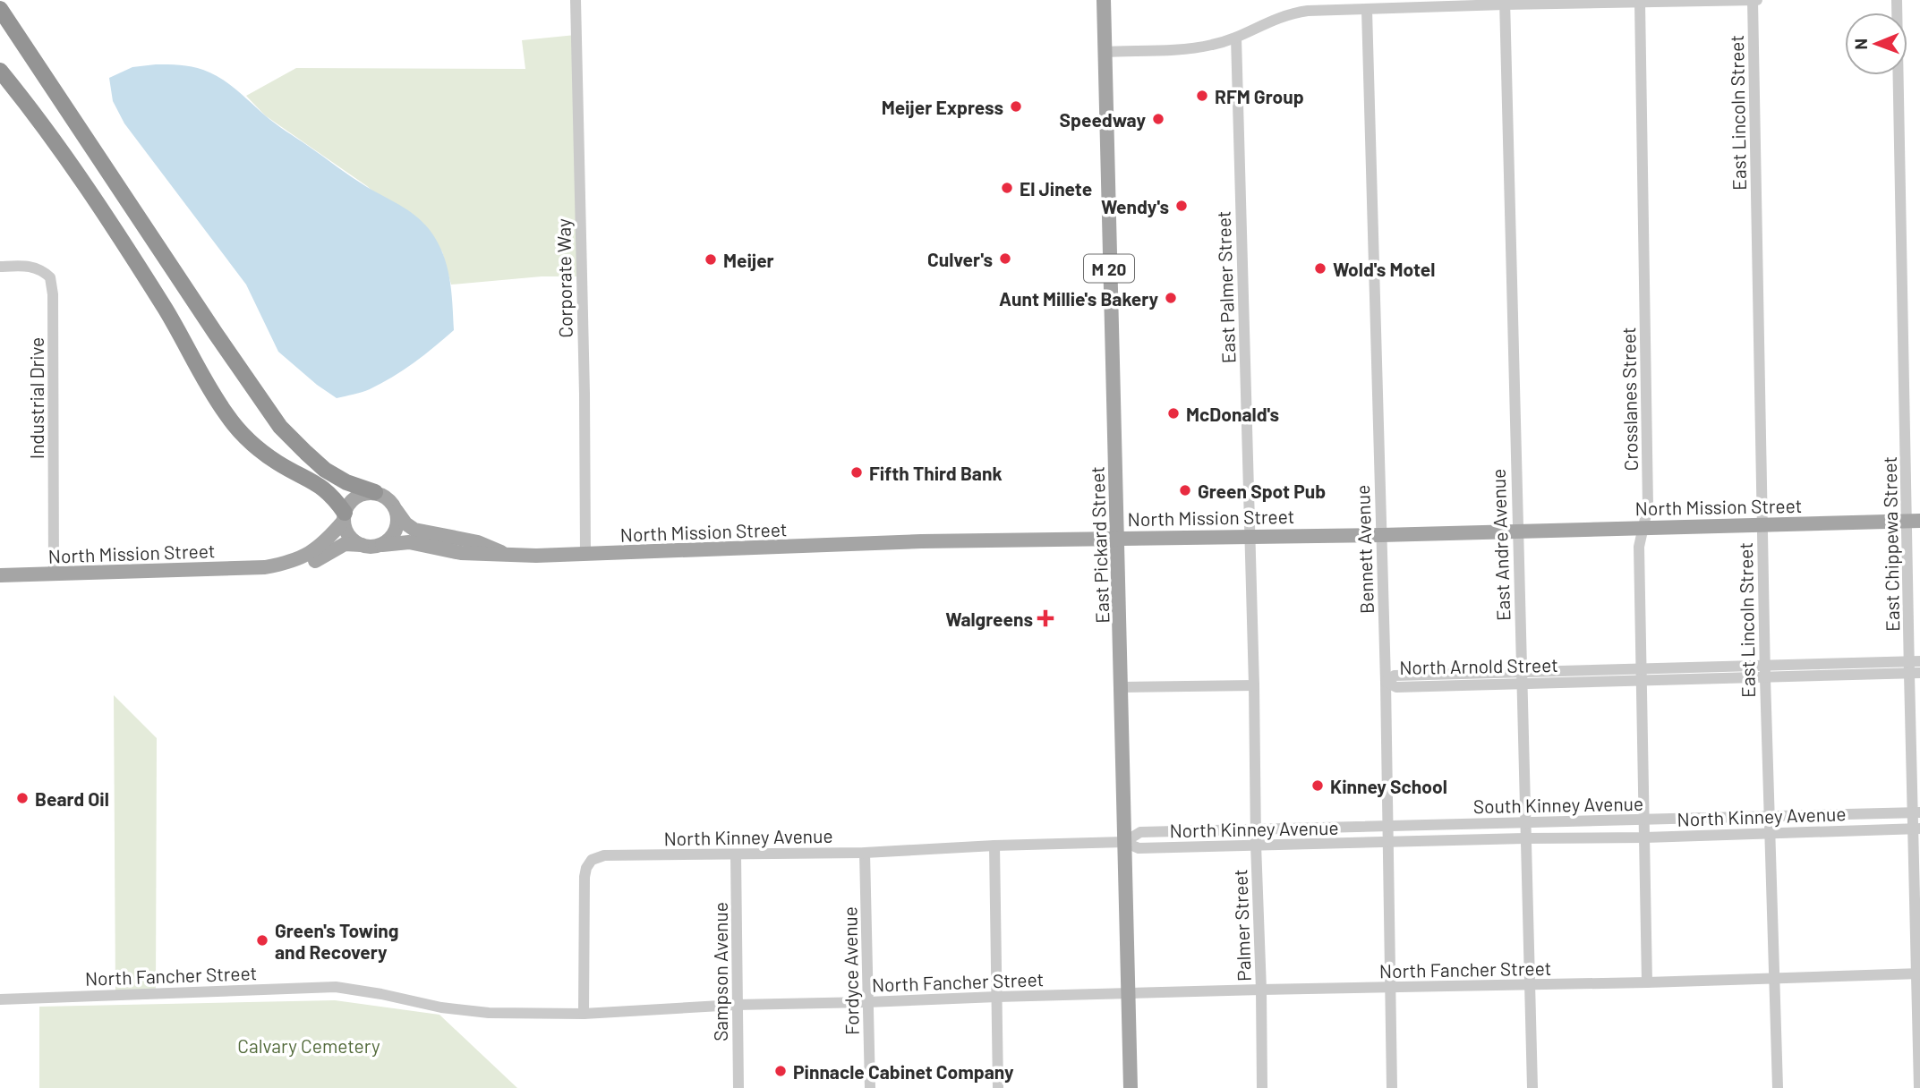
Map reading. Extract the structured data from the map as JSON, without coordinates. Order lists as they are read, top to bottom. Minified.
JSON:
{"streets":{"main road":["M 20","North Mission Street","East Pickard Street"],"street":["East Lincoln Street","Corporate Way","East Palmer Street","Industrial Drive","Crosslanes Street","East Chippewa Street","East Andre Avenue","Bennett Avenue","North Arnold Street","South Kinney Avenue","North Kinney Avenue","Palmer Street","North Fancher Street","Fordyce Avenue","Sampson Avenue"]},"crossings":[["East Lincoln Street","North Mission Street"],["East Lincoln Street","North Arnold Street"],["East Lincoln Street","South Kinney Avenue"],["East Lincoln Street","North Kinney Avenue"],["East Lincoln Street","North Fancher Street"],["Corporate Way","North Mission Street"],["East Palmer Street","North Mission Street"],["East Palmer Street","Palmer Street"],["Industrial Drive","North Mission Street"],["Crosslanes Street","North Mission Street"],["Crosslanes Street","North Arnold Street"],["Crosslanes Street","South Kinney Avenue"],["Crosslanes Street","North Kinney Avenue"],["Crosslanes Street","North Fancher Street"],["North Mission Street","East Chippewa Street"],["North Mission Street","East Pickard Street"],["North Mission Street","East Andre Avenue"],["North Mission Street","Bennett Avenue"],["East Chippewa Street","North Arnold Street"],["East Chippewa Street","South Kinney Avenue"],["East Chippewa Street","North Kinney Avenue"],["East Chippewa Street","North Fancher Street"],["East Pickard Street","South Kinney Avenue"],["East Pickard Street","North Kinney Avenue"],["East Pickard Street","North Fancher Street"],["East Andre Avenue","North Arnold Street"],["East Andre Avenue","South Kinney Avenue"],["East Andre Avenue","North Kinney Avenue"],["East Andre Avenue","North Fancher Street"],["Bennett Avenue","North Arnold Street"],["Bennett Avenue","South Kinney Avenue"],["Bennett Avenue","North Kinney Avenue"],["Bennett Avenue","North Fancher Street"],["South Kinney Avenue","North Kinney Avenue"],["South Kinney Avenue","Palmer Street"],["North Kinney Avenue","Palmer Street"],["North Kinney Avenue","North Fancher Street"],["North Kinney Avenue","Fordyce Avenue"],["North Kinney Avenue","Sampson Avenue"],["Palmer Street","North Fancher Street"],["North Fancher Street","Fordyce Avenue"],["North Fancher Street","Sampson Avenue"]],"parks":["Calvary Cemetery"],"places":{"other":["RFM Group","Meijer Express","Speedway","El Jinete","Wendy's","Culver's","Meijer","Wold's Motel","Aunt Millie's Bakery","McDonald's","Fifth Third Bank","Green Spot Pub","Kinney School","Beard Oil","Green's Towing and Recovery","Pinnacle Cabinet Company"],"health":["Walgreens"]},"north":"left"}
